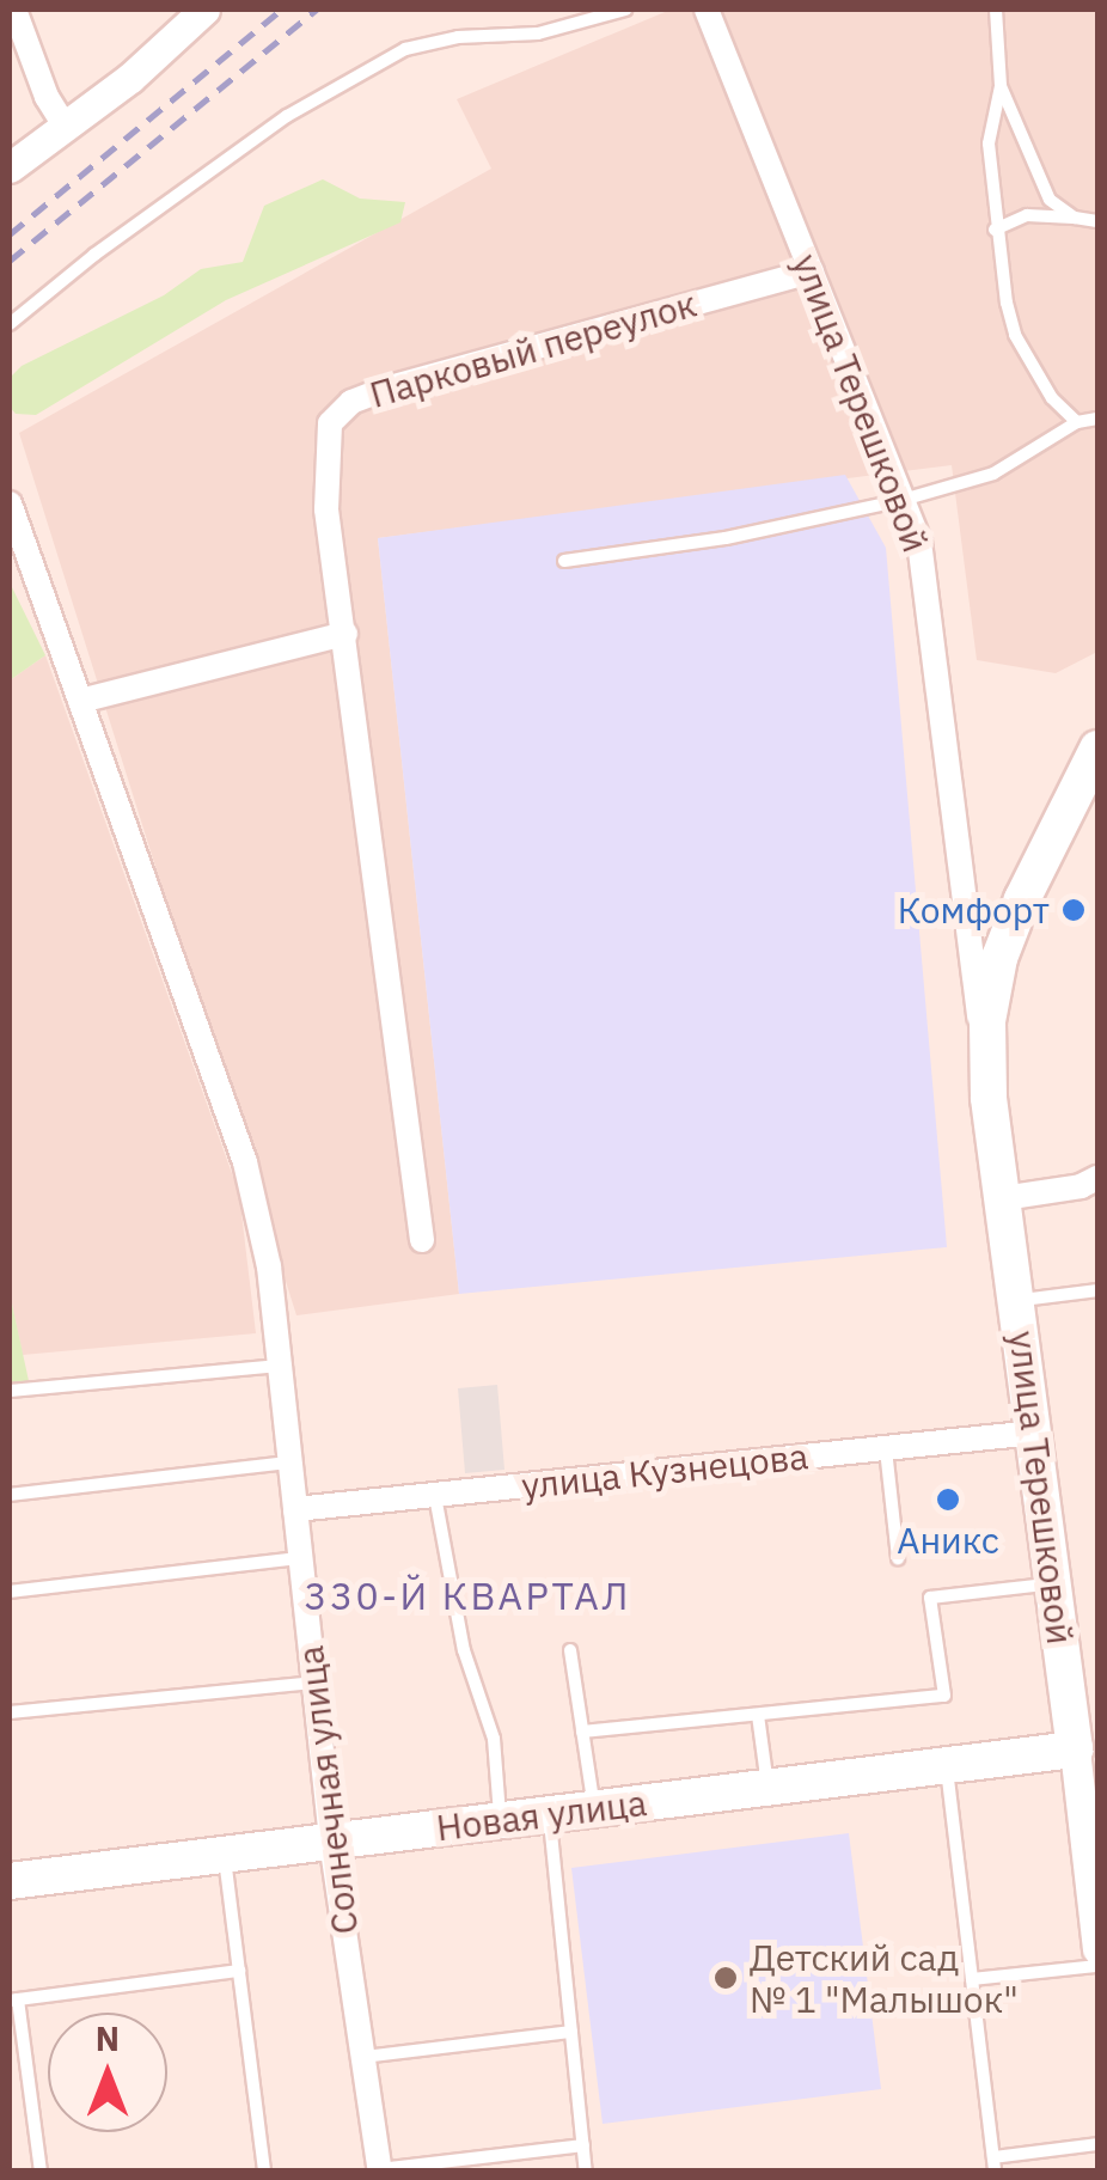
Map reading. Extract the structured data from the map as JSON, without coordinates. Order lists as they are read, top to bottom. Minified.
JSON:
{"streets":{"main road":["улица Терешковой","Новая улица"],"street":["Парковый переулок","улица Кузнецова","Солнечная улица"]},"crossings":[["Парковый переулок","улица Терешковой"],["улица Терешковой","улица Кузнецова"],["улица Терешковой","Новая улица"],["улица Кузнецова","Солнечная улица"],["Солнечная улица","Новая улица"]],"districts":["330-Й КВАРТАЛ"],"places":["Комфорт","Аникс","Детский сад № 1 \"Малышок\""],"north":"top"}
